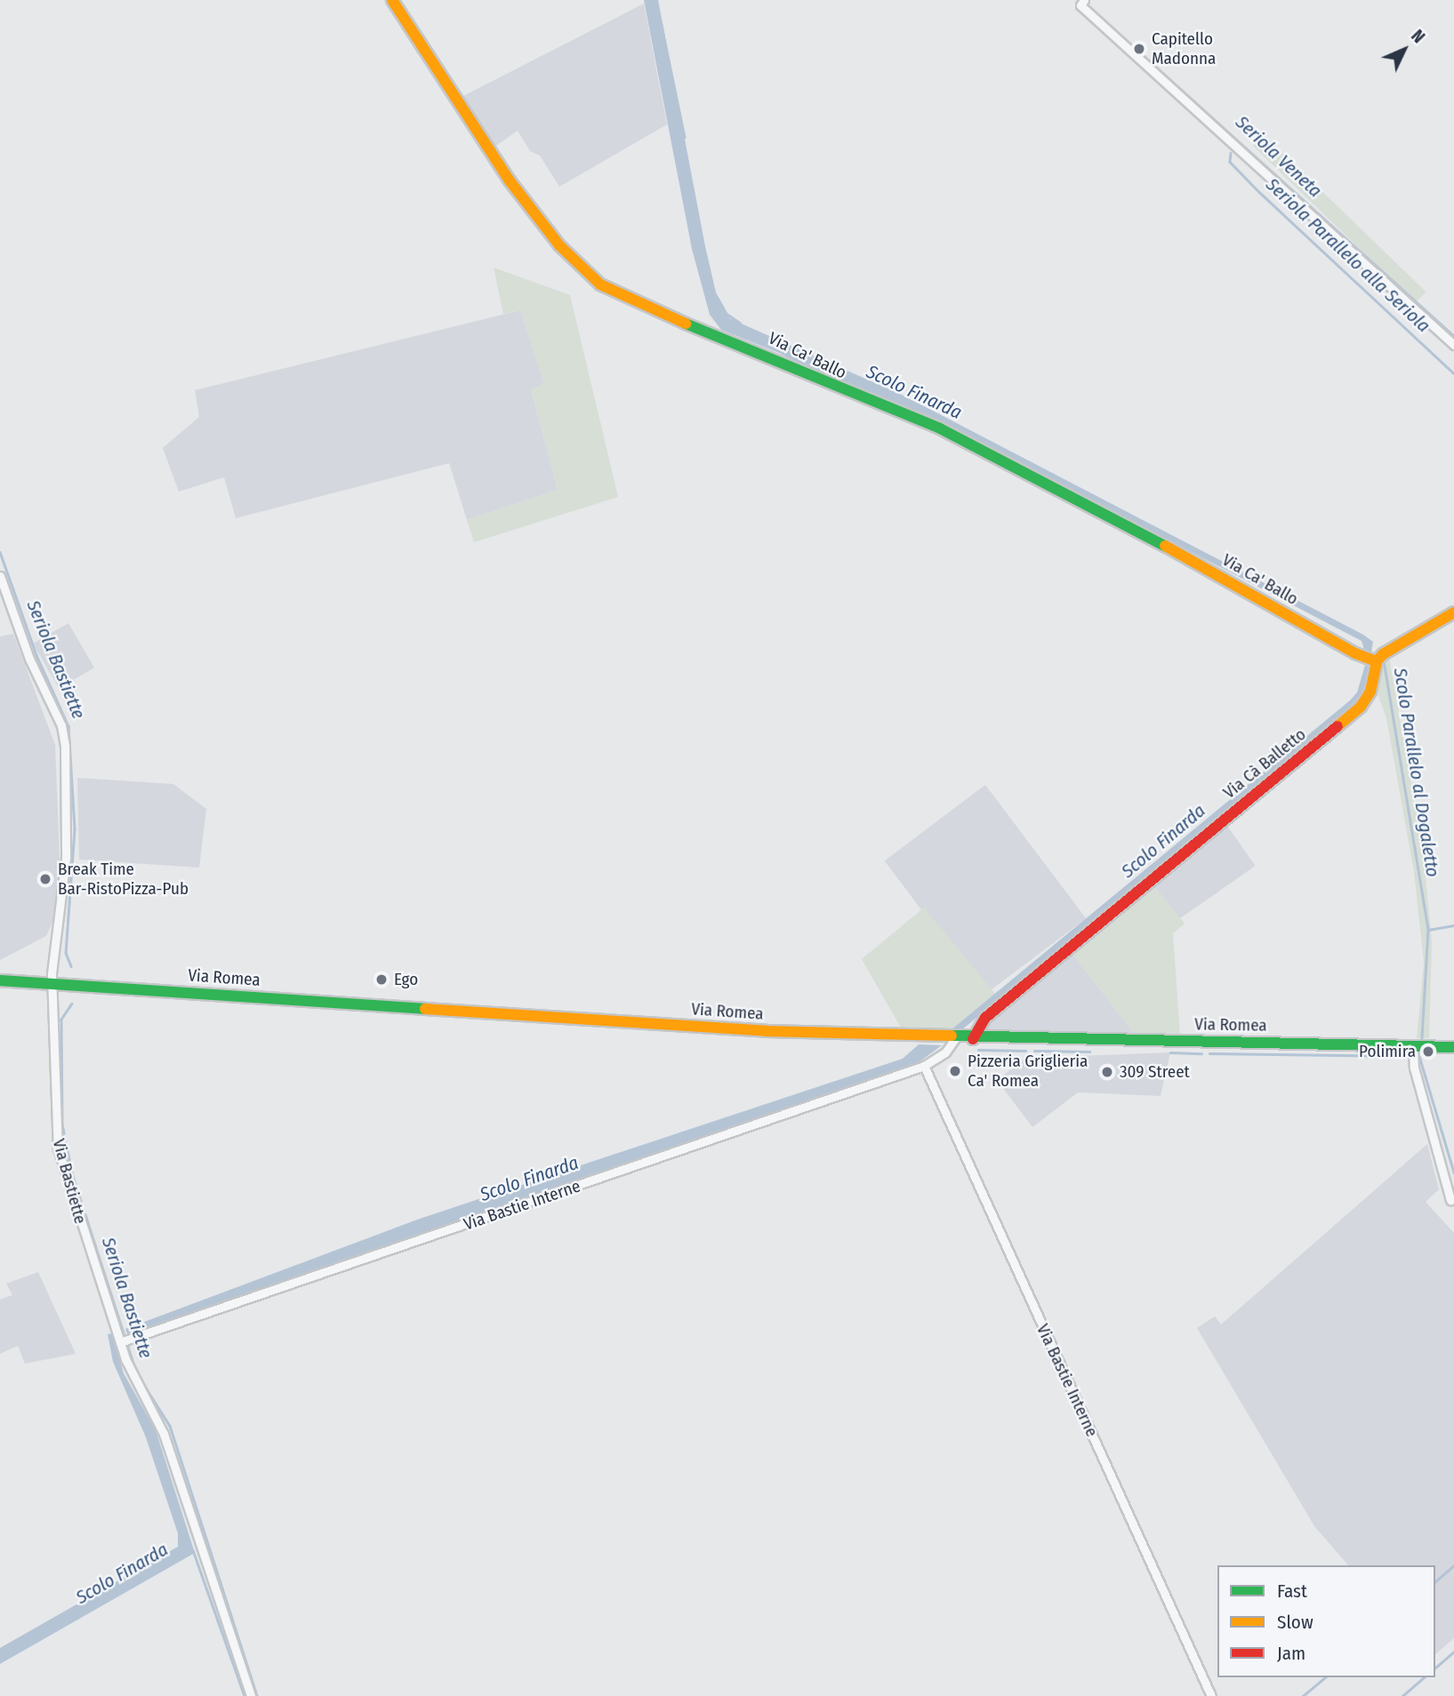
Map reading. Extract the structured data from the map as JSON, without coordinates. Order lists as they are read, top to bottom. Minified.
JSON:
{"streets":{"street":["Via Ca' Ballo","Via Cà Balletto","Via Romea","Via Bastiette","Via Bastie Interne"]},"crossings":[["Via Ca' Ballo","Via Cà Balletto"],["Via Cà Balletto","Via Romea"],["Via Romea","Via Bastiette"],["Via Romea","Via Bastie Interne"],["Via Bastiette","Via Bastie Interne"]],"water":["Seriola Veneta","Seriola Parallelo alla Seriola","Scolo Finarda","Seriola Bastiette","Scolo Parallelo al Dogaletto"],"places":["Capitello Madonna","Break Time Bar-RistoPizza-Pub","Ego","Polimira","Pizzeria Griglieria Ca' Romea","309 Street"],"legend":["Fast","Slow","Jam"],"north":"top right"}
